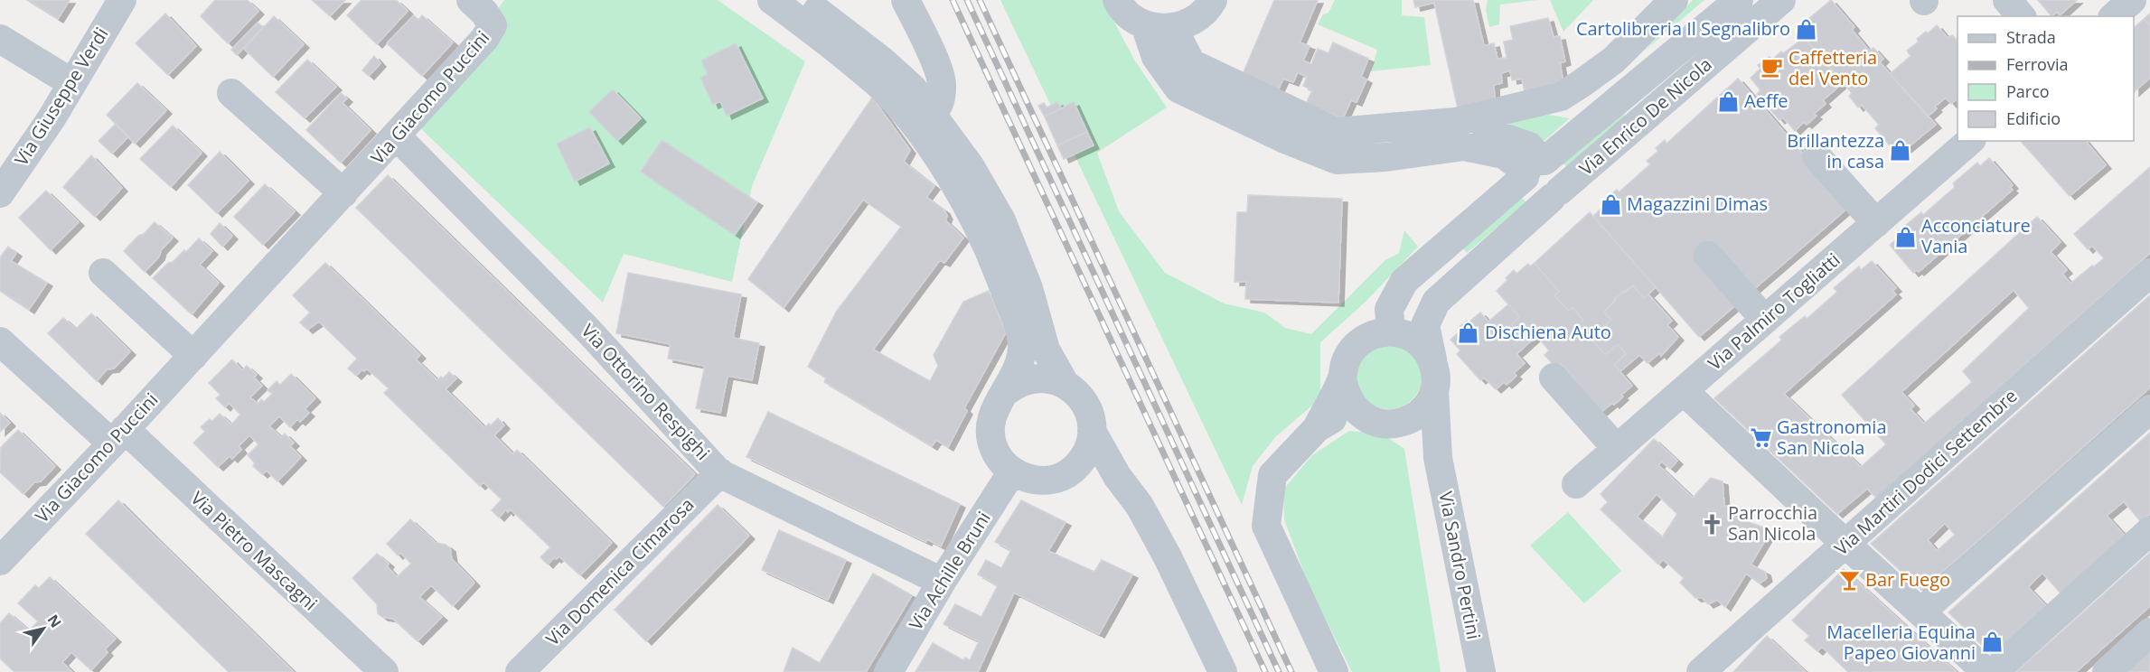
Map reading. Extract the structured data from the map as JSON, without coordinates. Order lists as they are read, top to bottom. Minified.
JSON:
{"streets":{"street":["Via Giuseppe Verdi","Via Giacomo Puccini","Via Enrico De Nicola","Via Palmiro Togliatti","Via Ottorino Respighi","Via Martiri Dodici Settembre","Via Pietro Mascagni","Via Sandro Pertini","Via Achille Bruni","Via Domenica Cimarosa"]},"crossings":[["Via Giacomo Puccini","Via Ottorino Respighi"],["Via Giacomo Puccini","Via Pietro Mascagni"],["Via Enrico De Nicola","Via Sandro Pertini"],["Via Ottorino Respighi","Via Achille Bruni"],["Via Ottorino Respighi","Via Domenica Cimarosa"]],"places":{"shop":["Cartolibreria Il Segnalibro","Aeffe","Brillantezza in casa","Magazzini Dimas","Acconciature Vania","Dischiena Auto","Macelleria Equina Papeo Giovanni"],"cafe":["Caffetteria del Vento"],"supermarket":["Gastronomia San Nicola"],"church":["Parrocchia San Nicola"],"bar":["Bar Fuego"]},"legend":["Strada","Ferrovia","Parco","Edificio"],"north":"top right"}
